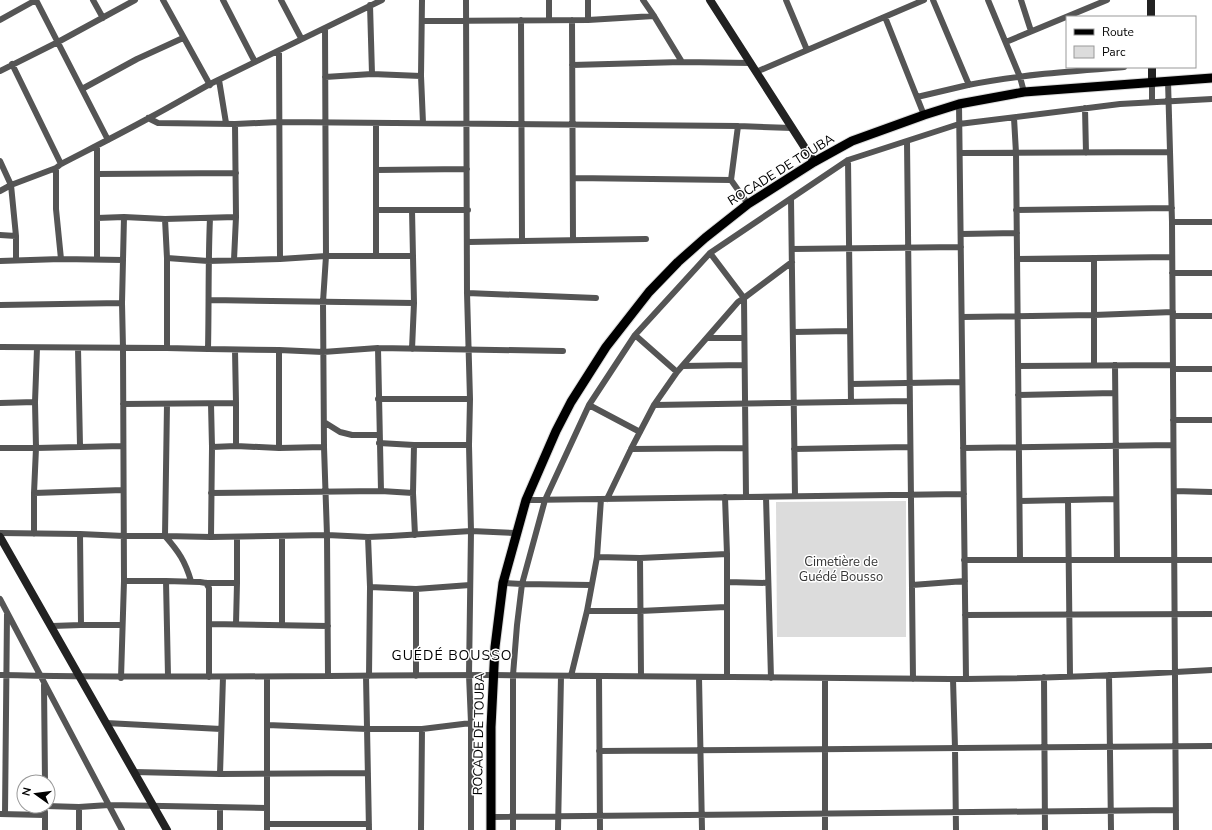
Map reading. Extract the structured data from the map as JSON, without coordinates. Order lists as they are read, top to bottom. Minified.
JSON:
{"streets":{"main road":["ROCADE DE TOUBA"]},"districts":["GUÉDÉ BOUSSO"],"parks":["Cimetière de Guédé Bousso"],"legend":["Route","Parc"],"north":"left"}
